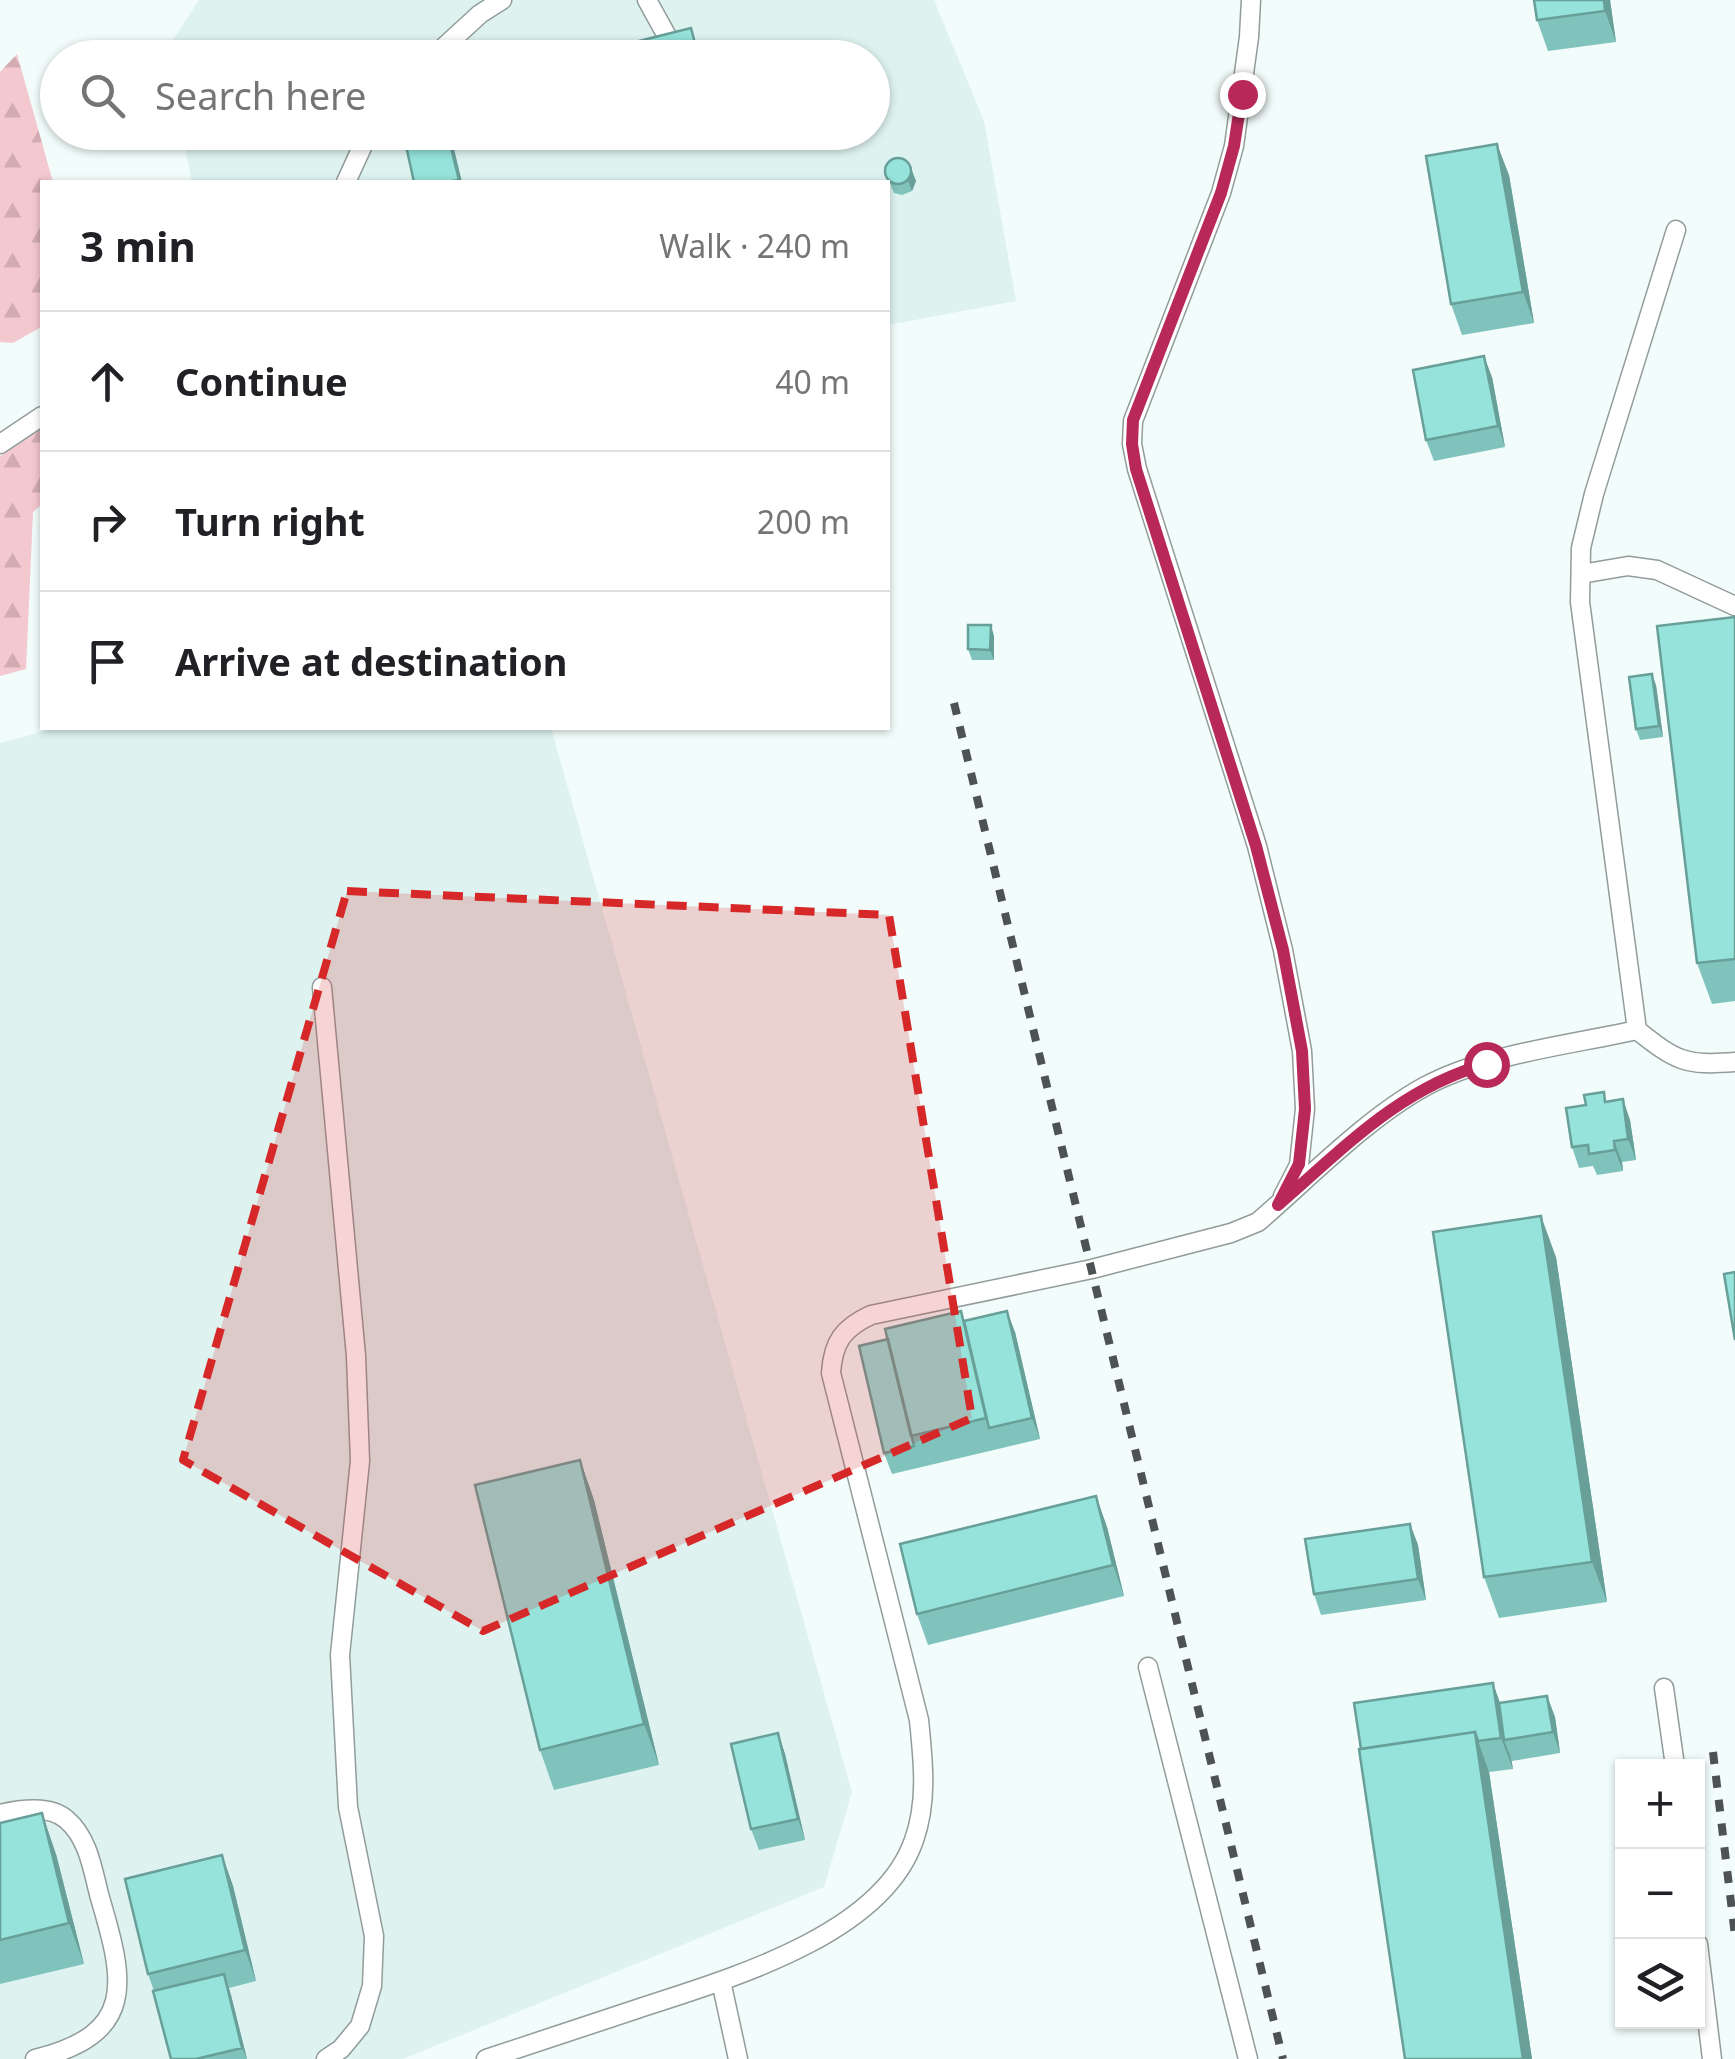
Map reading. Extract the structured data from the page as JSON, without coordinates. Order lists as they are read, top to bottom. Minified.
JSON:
{"page":{"search":"Search here","heading":["3 min","Walk · 240 m"],"list":[["Continue","40 m"],["Turn right","200 m"],"Arrive at destination"],"map_buttons":["+","−"]}}
